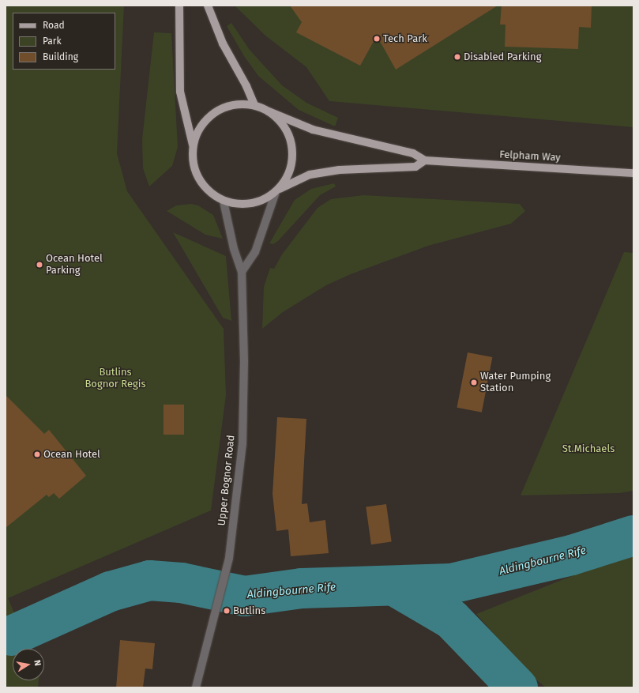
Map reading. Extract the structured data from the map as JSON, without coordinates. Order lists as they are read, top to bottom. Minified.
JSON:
{"streets":{"main road":["Felpham Way"],"street":["Upper Bognor Road"]},"crossings":[["Felpham Way","Upper Bognor Road"]],"water":["Aldingbourne Rife"],"parks":["Butlins Bognor Regis","St.Michaels"],"places":["Tech Park","Disabled Parking","Ocean Hotel Parking","Water Pumping Station","Ocean Hotel","Butlins"],"legend":["Road","Park","Building"],"north":"right"}
